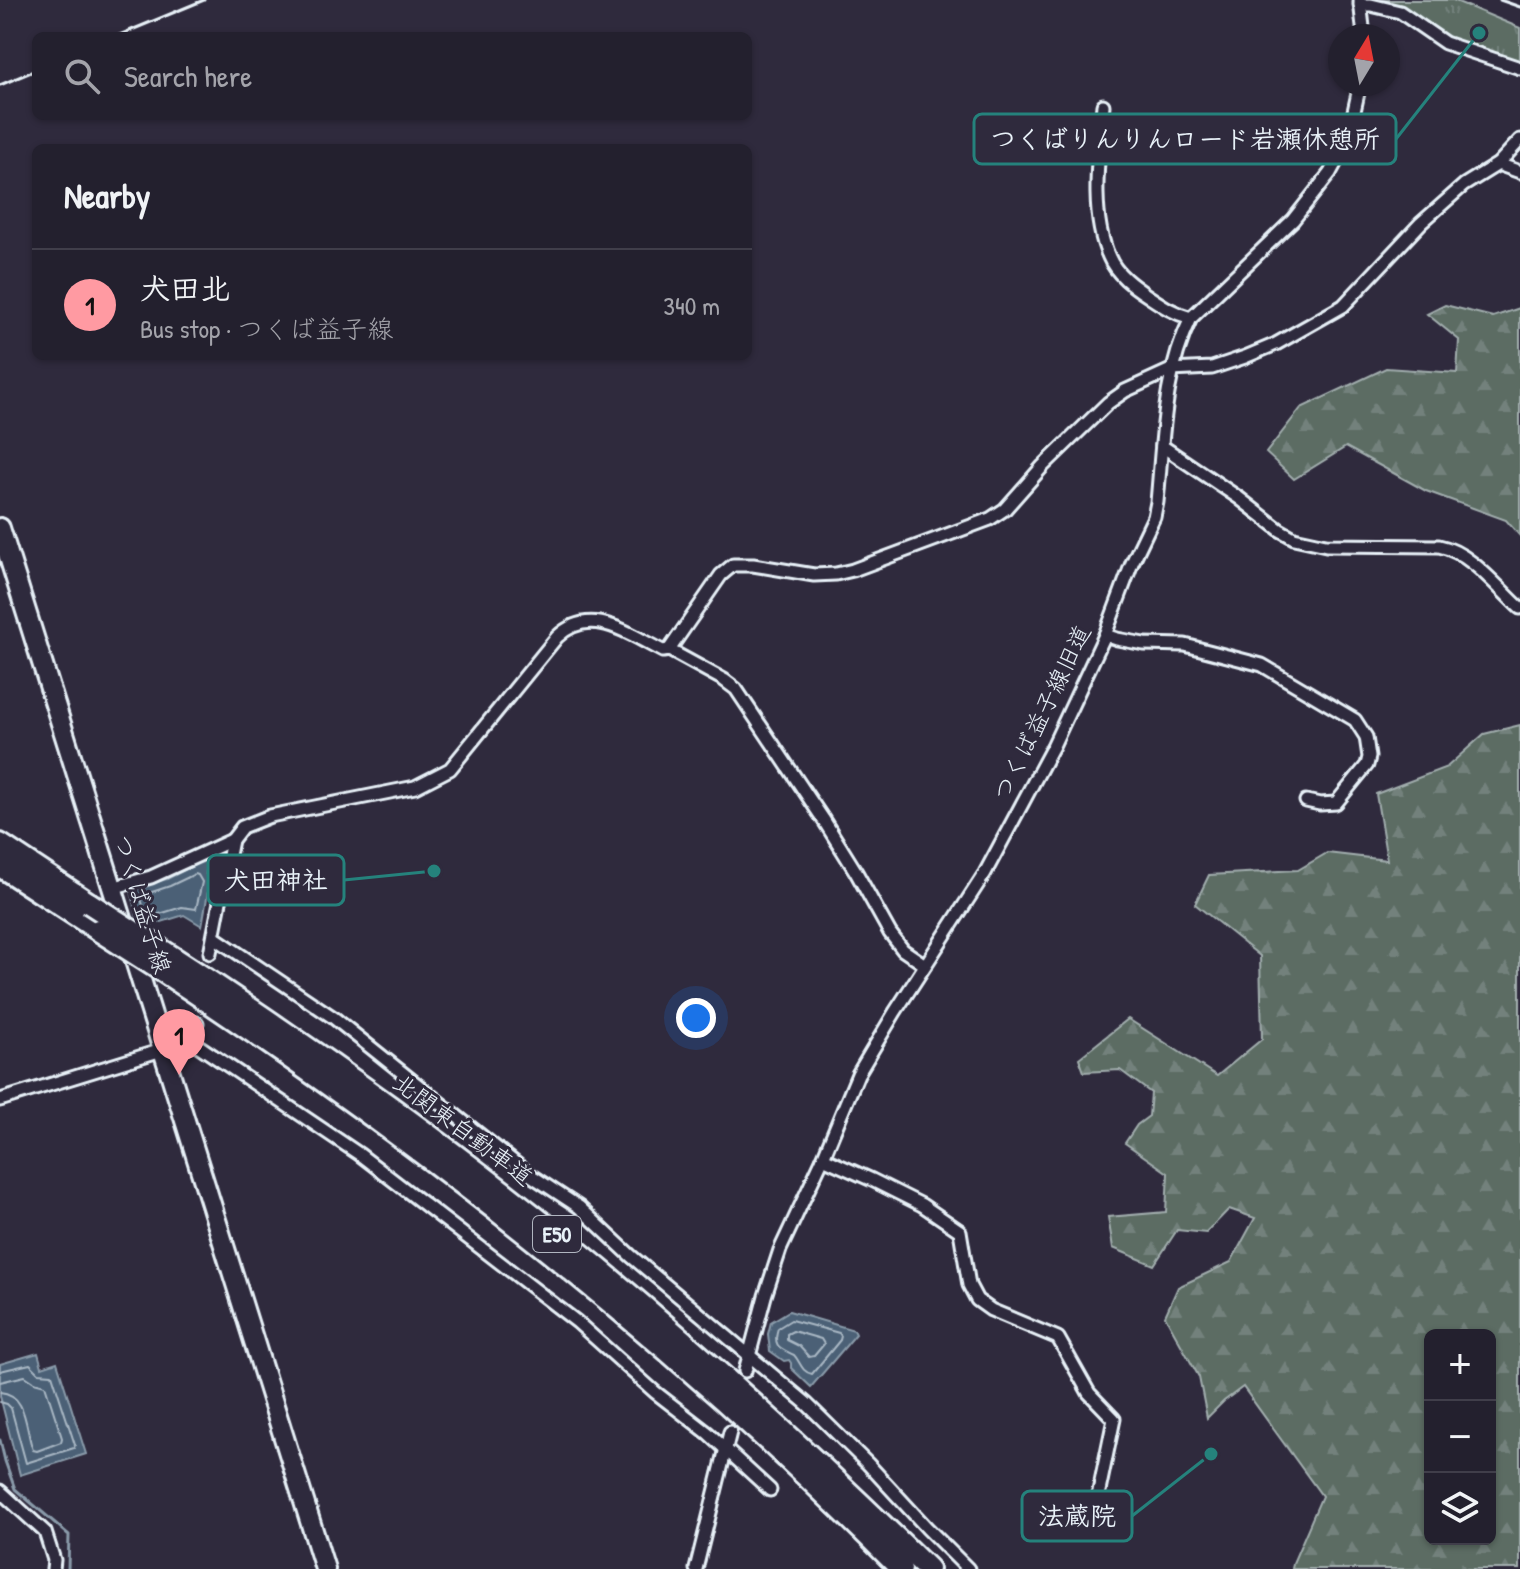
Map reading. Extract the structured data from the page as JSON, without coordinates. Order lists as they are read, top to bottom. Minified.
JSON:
{"streets":{"highway":["北関東自動車道","E50"],"main road":["つくば益子線"],"street":["つくば益子線旧道"]},"places":["つくばりんりんロード岩瀬休憩所","犬田神社","法蔵院"],"north":"top","page":{"search":"Search here","heading":"Nearby","list":[{"mark":"1","name":"犬田北","note":"Bus stop · つくば益子線","value":"340 m"}],"pins":"1","map_buttons":["+","−"]}}
